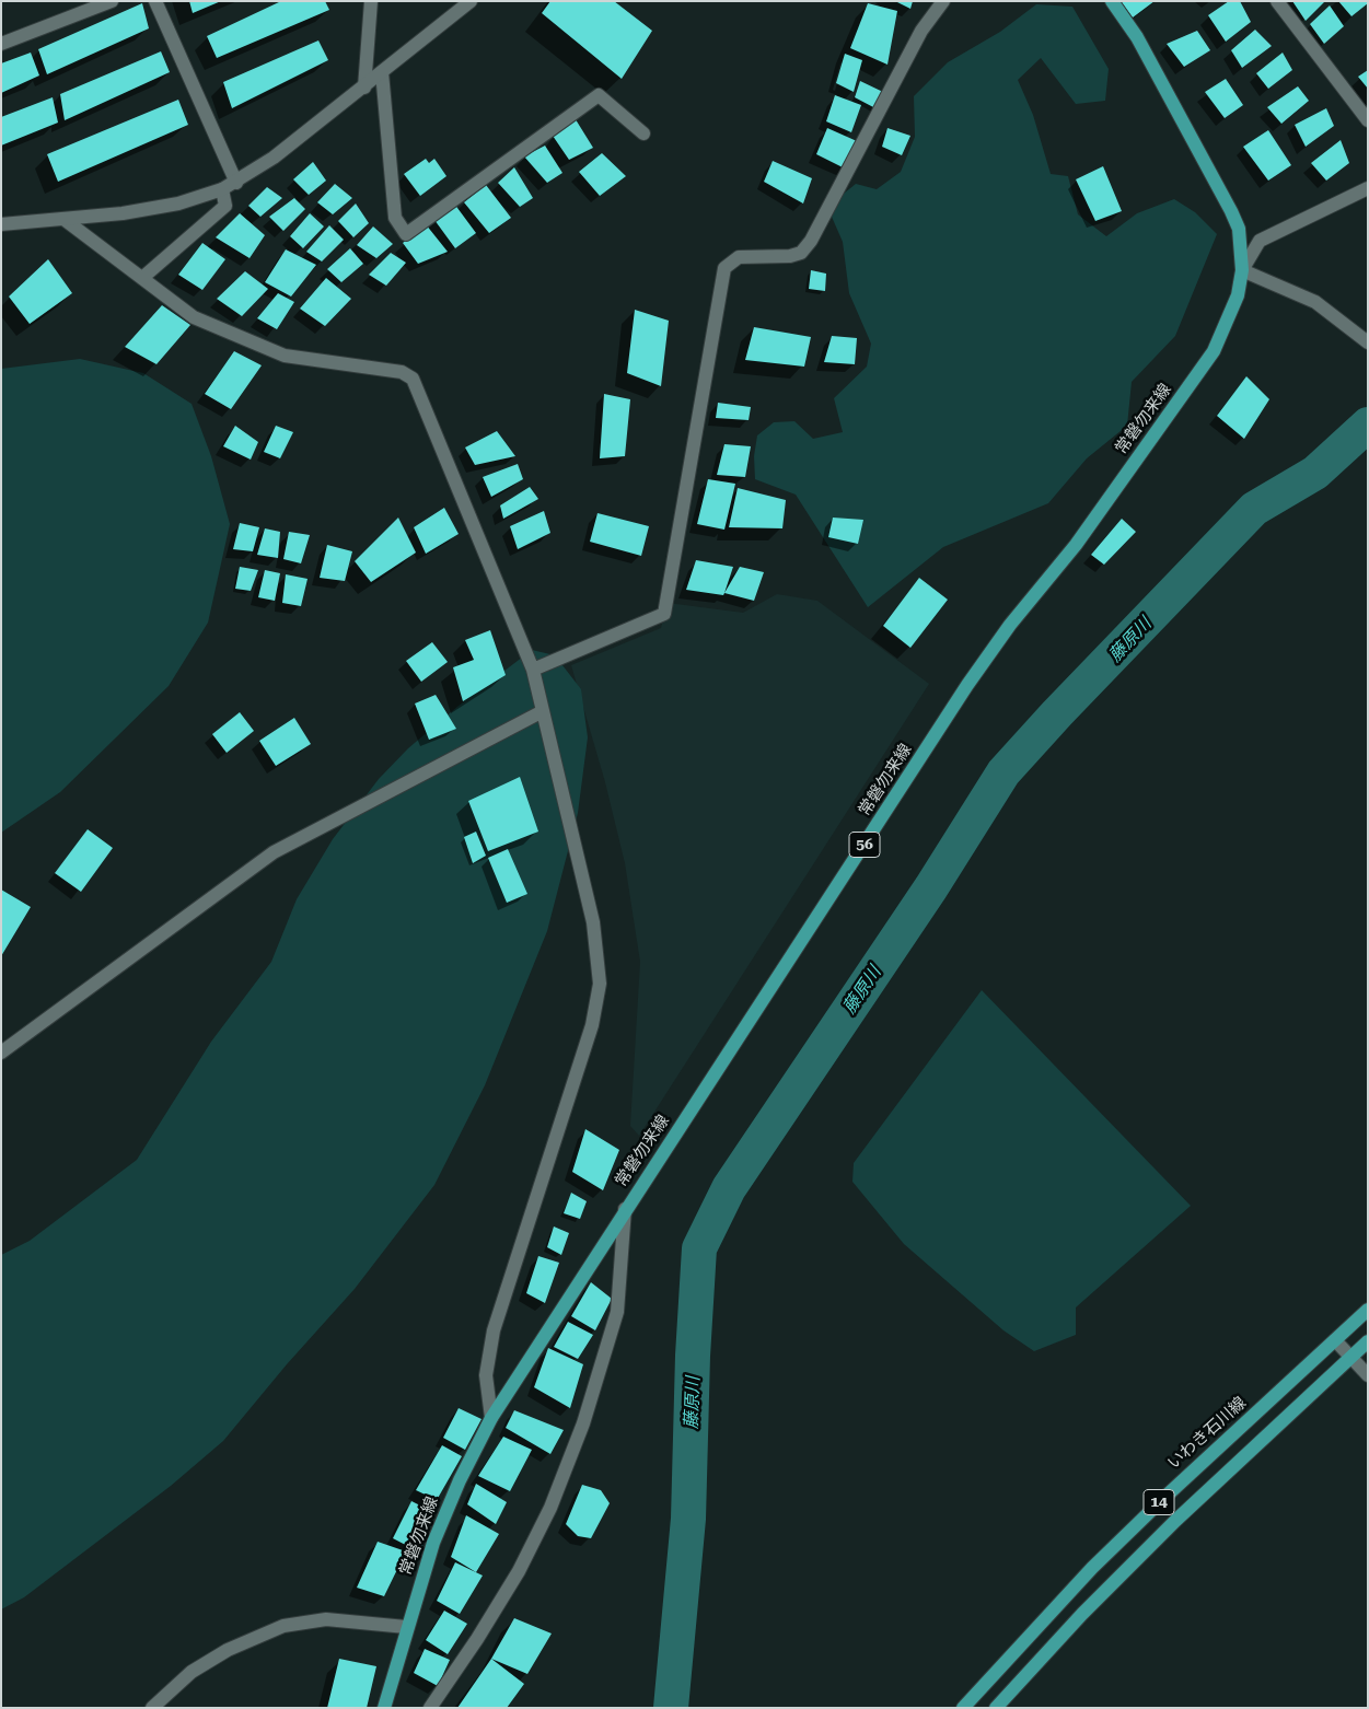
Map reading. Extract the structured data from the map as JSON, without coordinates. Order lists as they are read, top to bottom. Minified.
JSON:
{"streets":{"main road":["常磐勿来線","56","いわき石川線","14"]},"water":["藤原川"]}
